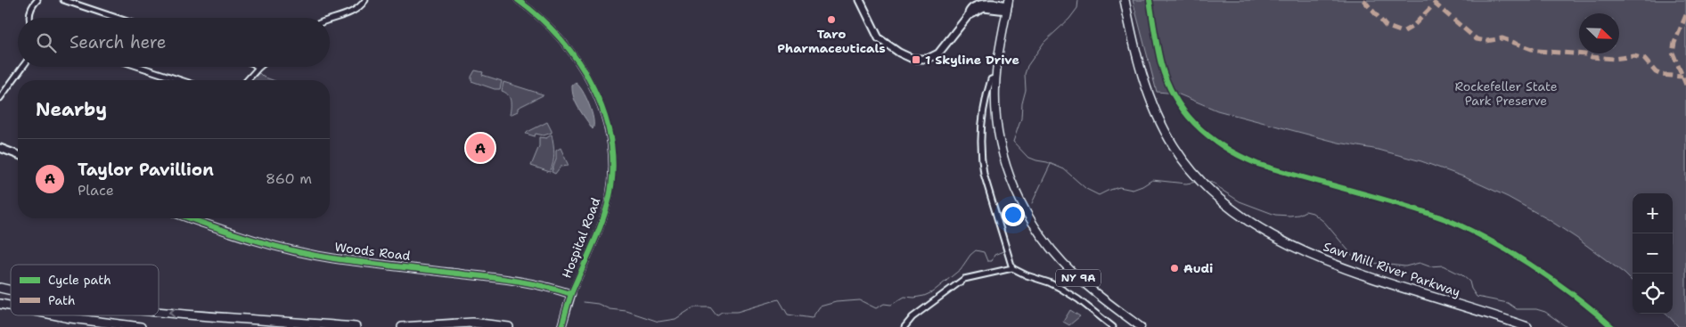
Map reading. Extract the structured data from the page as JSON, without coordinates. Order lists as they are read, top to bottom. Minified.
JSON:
{"streets":{"highway":["Saw Mill River Parkway"],"main road":["NY 9A"],"street":["Hospital Road","Woods Road"]},"crossings":[["Hospital Road","Woods Road"]],"parks":["Rockefeller State Park Preserve"],"places":{"other":["Taro Pharmaceuticals","Audi"],"transit":["1 Skyline Drive"]},"legend":["Cycle path","Path"],"north":"bottom right","page":{"search":"Search here","heading":"Nearby","pins":"A","list":[{"mark":"A","name":"Taylor Pavillion","note":"Place","value":"860 m"}],"map_buttons":["+","−"]}}
